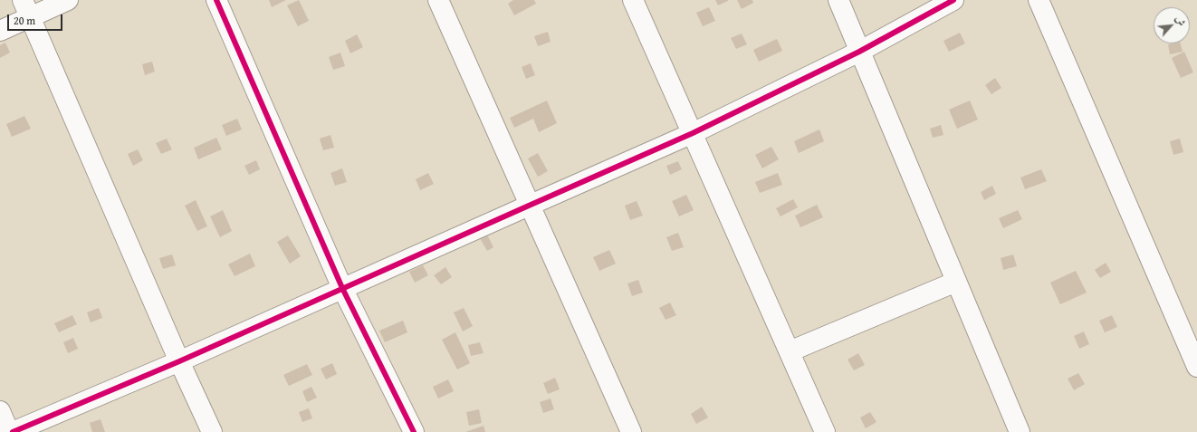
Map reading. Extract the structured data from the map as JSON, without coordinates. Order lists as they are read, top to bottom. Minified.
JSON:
{"scale_bar":"20 m","north":"top right"}
